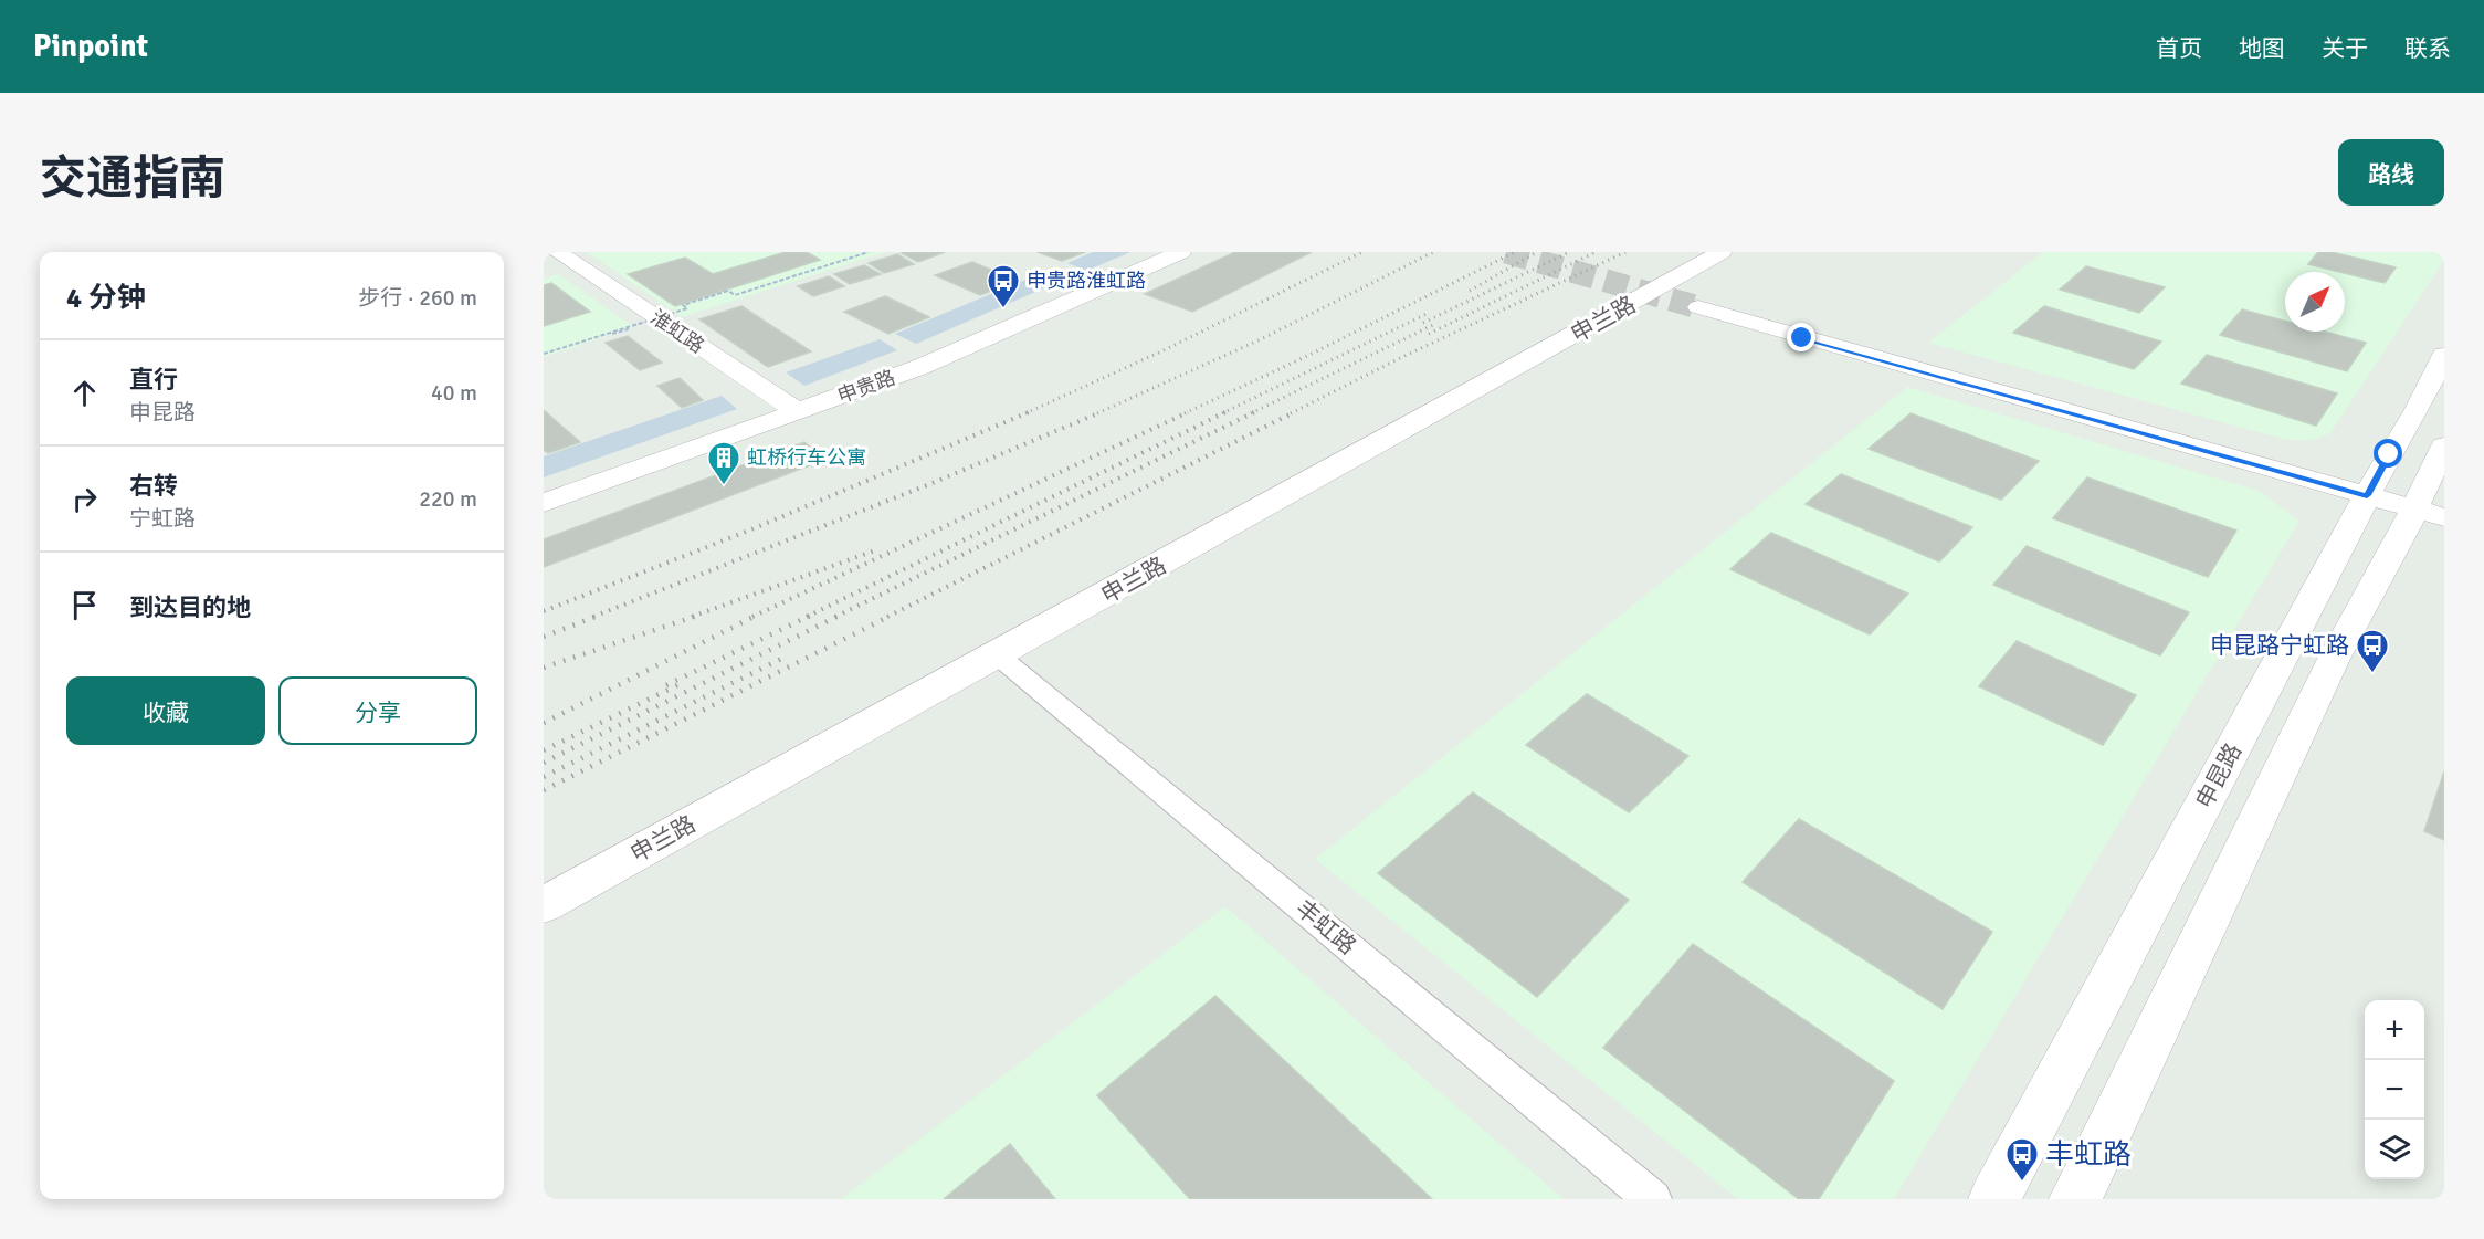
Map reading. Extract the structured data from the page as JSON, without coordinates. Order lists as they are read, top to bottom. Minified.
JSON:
{"streets":{"main road":["申兰路","淮虹路","申贵路","申昆路"],"street":["丰虹路"]},"crossings":[["申兰路","丰虹路"],["淮虹路","申贵路"]],"places":{"bus stop":["申贵路淮虹路","申昆路宁虹路","丰虹路"],"building":["虹桥行车公寓"]},"north":"top right","page":{"header":"Pinpoint","nav":["首页","地图","关于","联系"],"title":"交通指南","buttons":["路线",["收藏","分享"]],"heading":["4 分钟","步行 · 260 m"],"list":[["直行","申昆路","40 m"],["右转","宁虹路","220 m"],"到达目的地"],"map_buttons":["+","−"]}}
